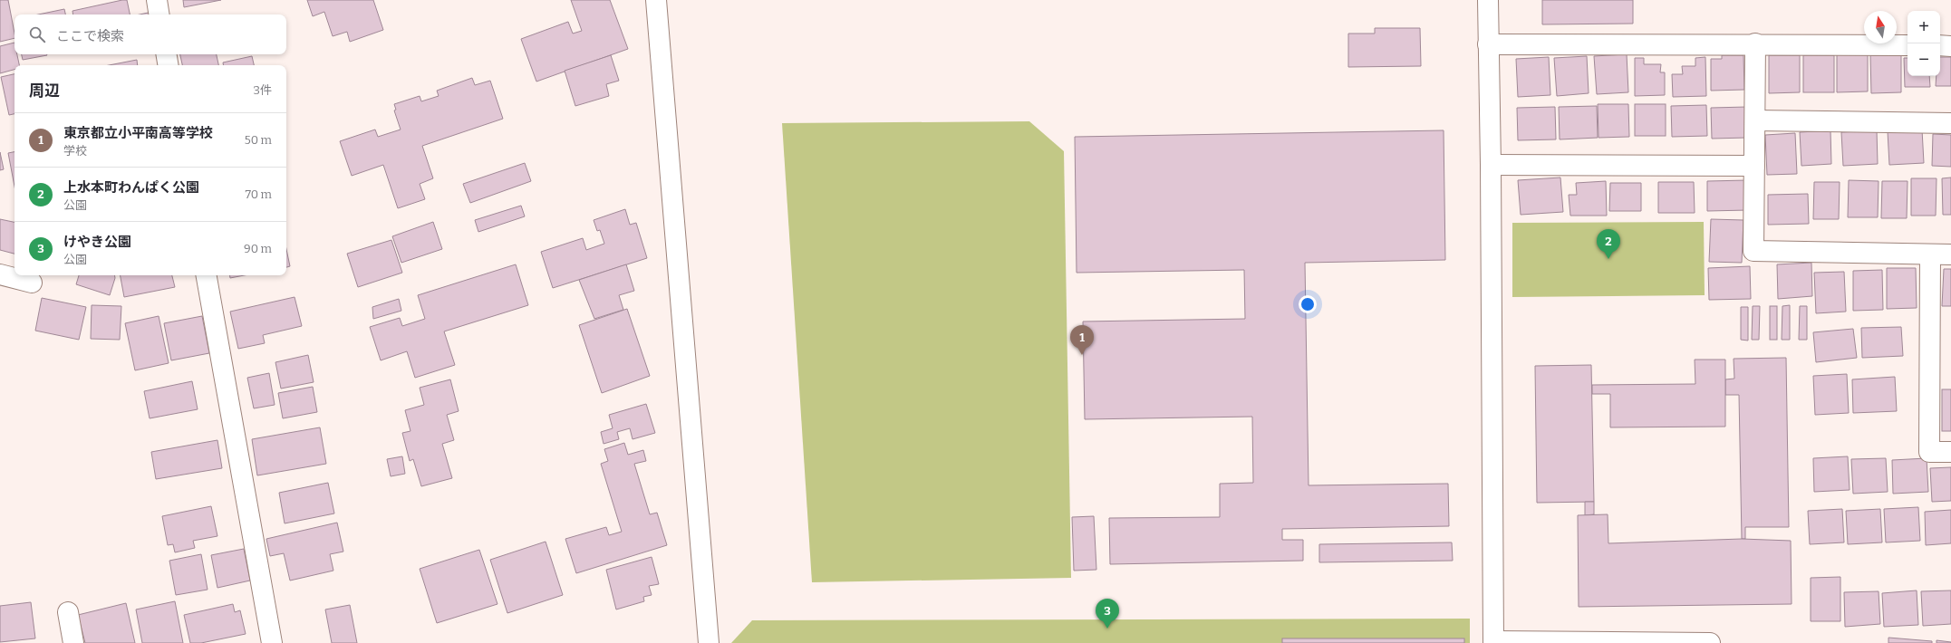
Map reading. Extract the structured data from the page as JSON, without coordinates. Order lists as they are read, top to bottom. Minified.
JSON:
{"north":"top","page":{"map_buttons":["+","−"],"search":"ここで検索","heading":["周辺","3件"],"list":[{"mark":"1","name":"東京都立小平南高等学校","note":"学校","value":"50 m"},{"mark":"2","name":"上水本町わんぱく公園","note":"公園","value":"70 m"},{"mark":"3","name":"けやき公園","note":"公園","value":"90 m"}],"pins":["2","1","3"]}}
